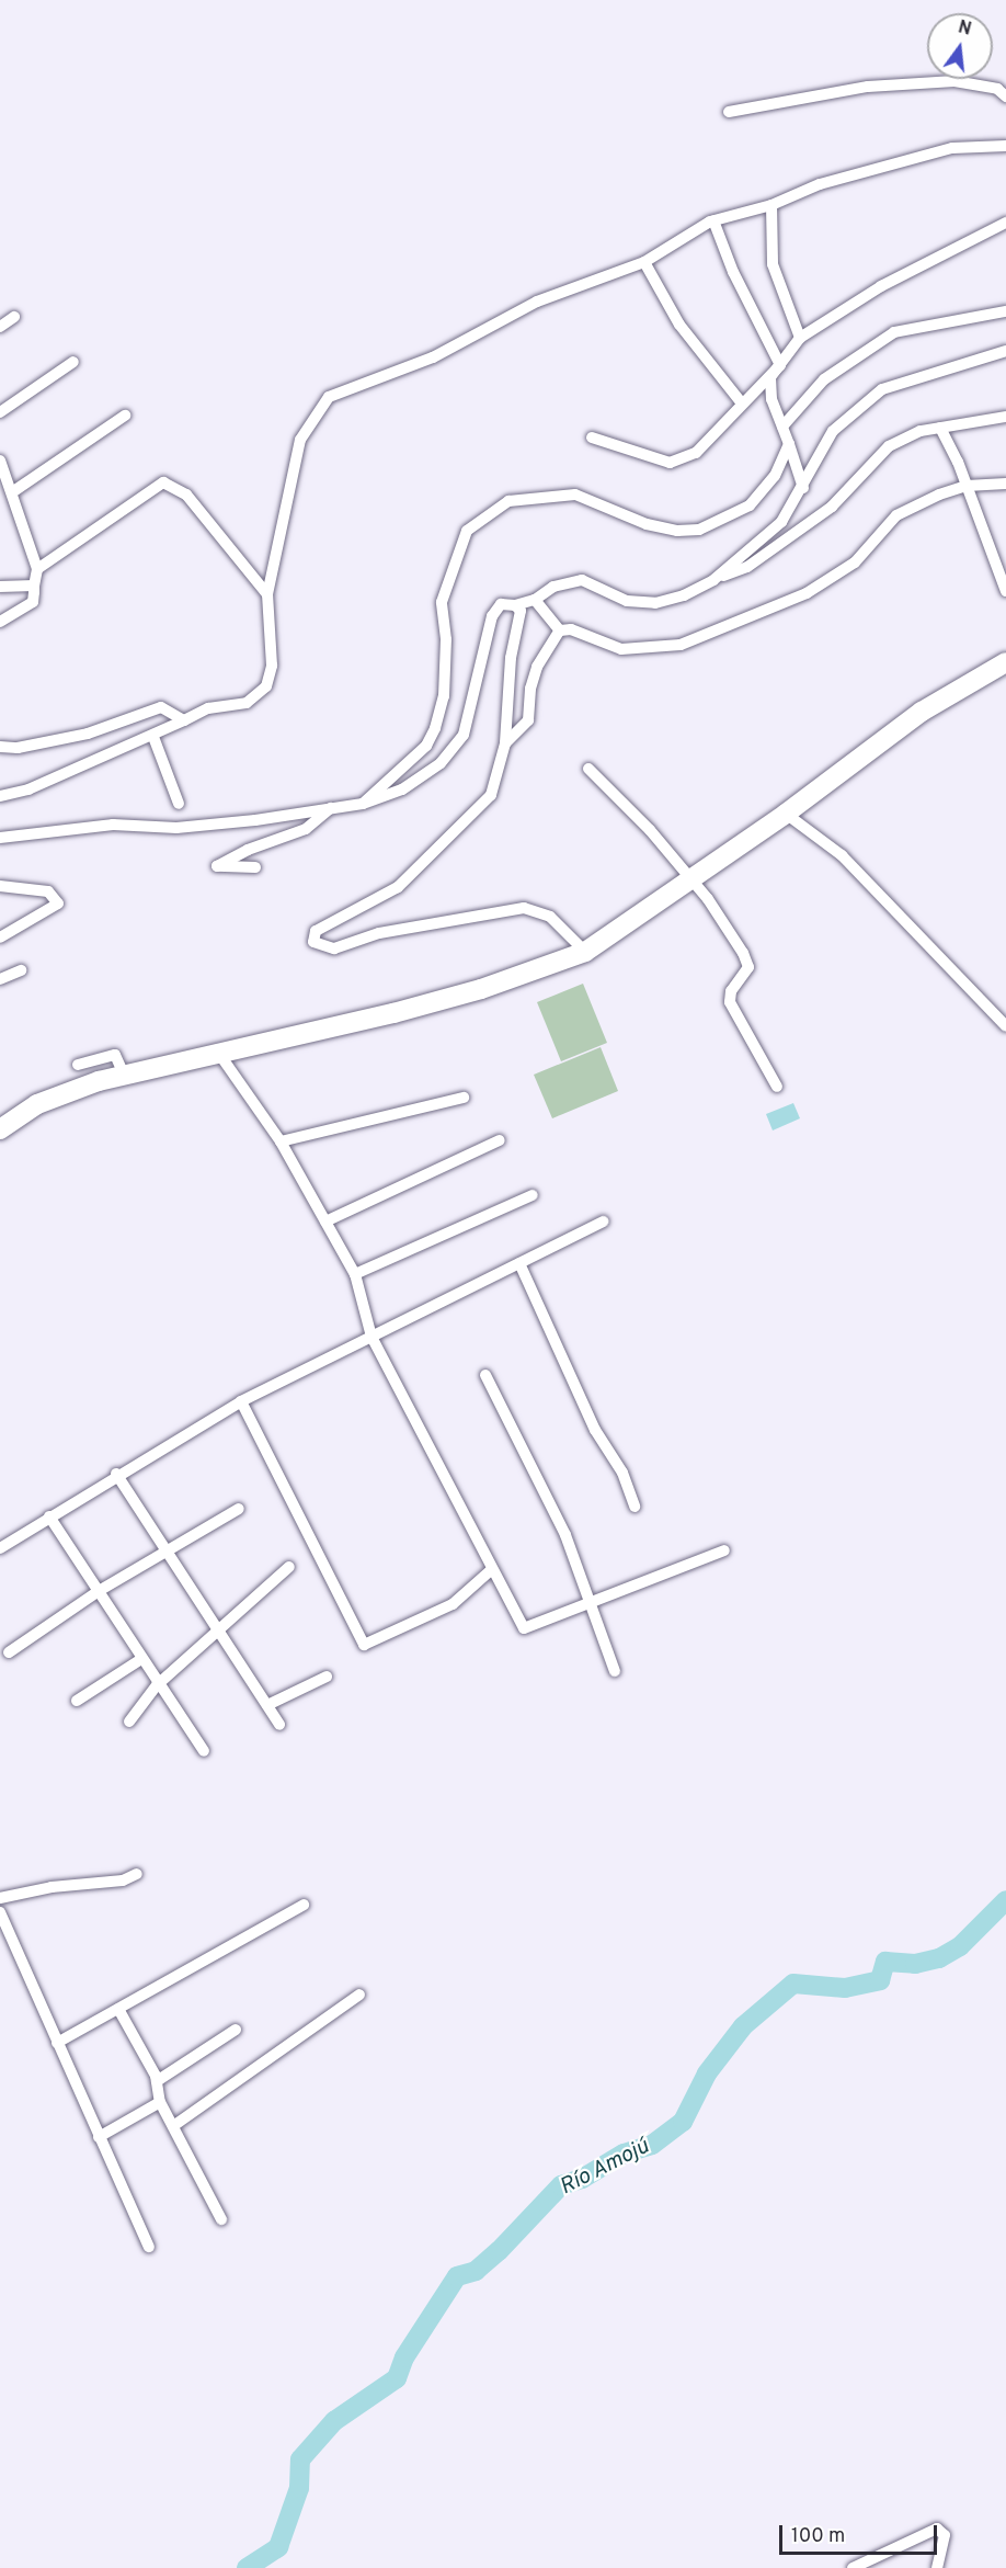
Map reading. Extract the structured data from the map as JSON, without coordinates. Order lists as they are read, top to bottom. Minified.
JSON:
{"water":["Río Amojú"],"scale_bar":"100 m","north":"top"}
